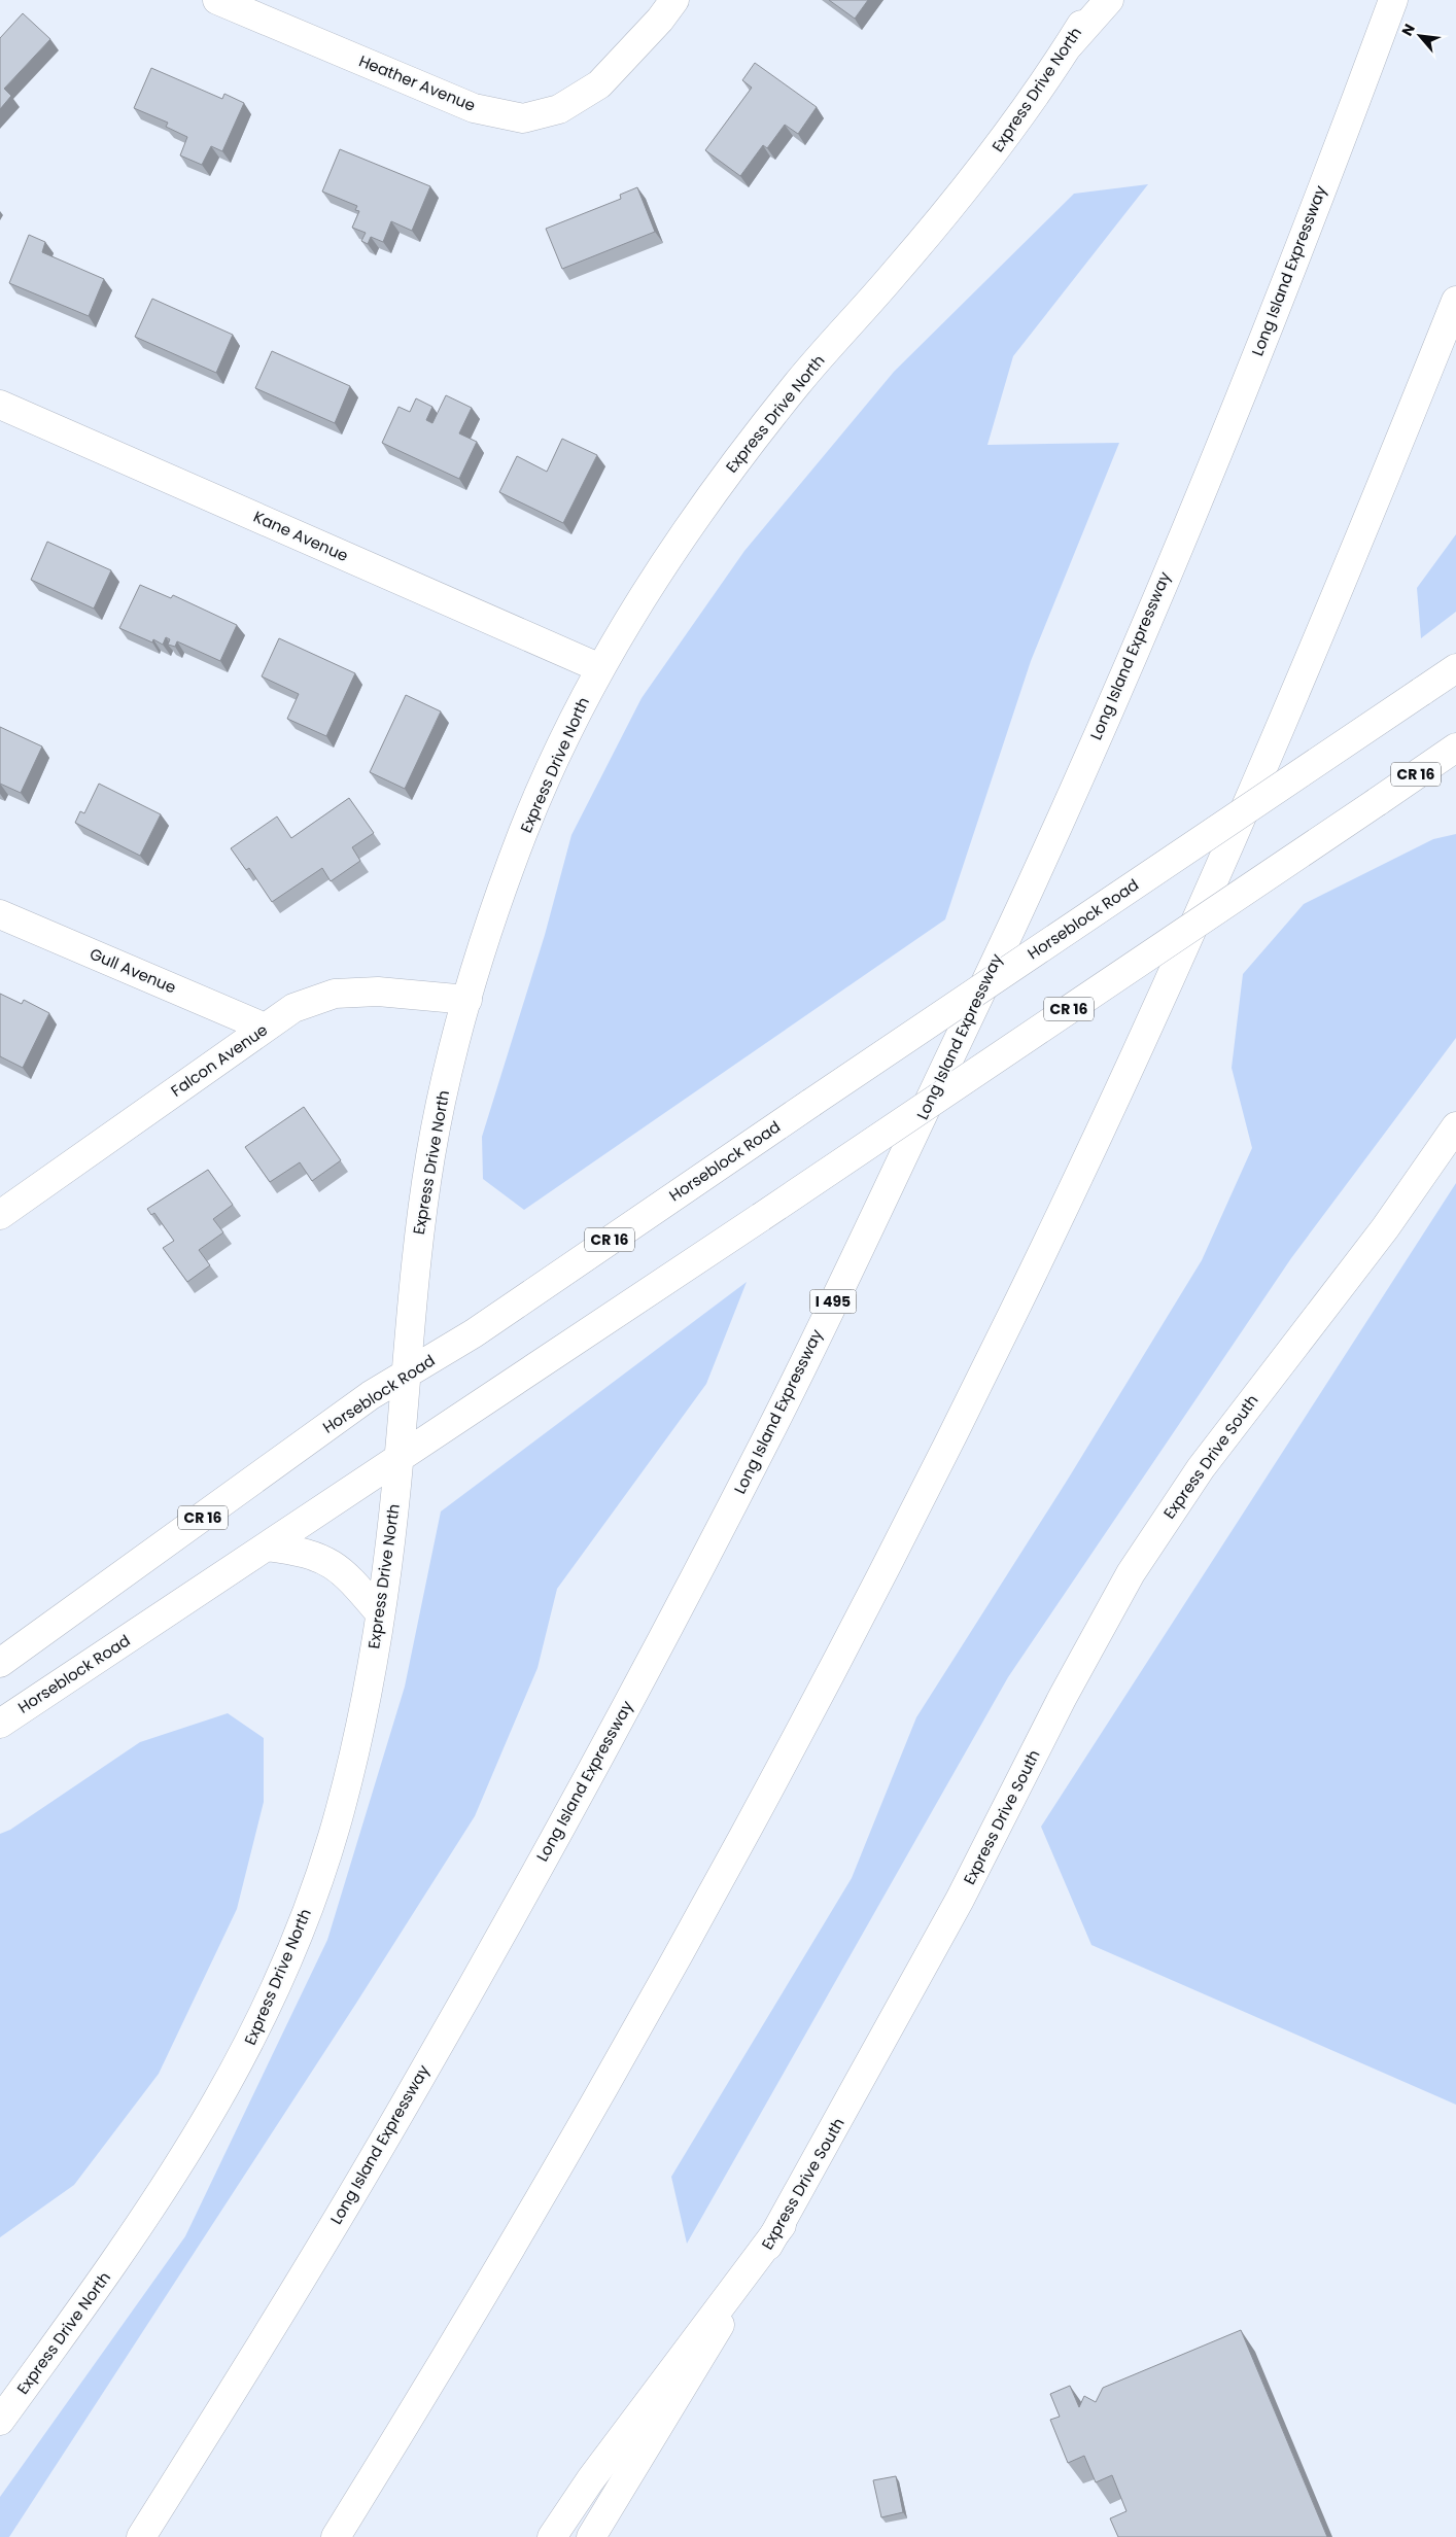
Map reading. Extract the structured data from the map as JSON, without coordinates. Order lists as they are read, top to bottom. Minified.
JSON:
{"streets":{"main road":["Heather Avenue","Express Drive North","Long Island Expressway","Kane Avenue","CR 16","Horseblock Road","Gull Avenue","Falcon Avenue","I 495","Express Drive South"]},"crossings":[["Express Drive North","Kane Avenue"],["Express Drive North","Horseblock Road"],["Express Drive North","Falcon Avenue"],["Gull Avenue","Falcon Avenue"]],"north":"top left"}
